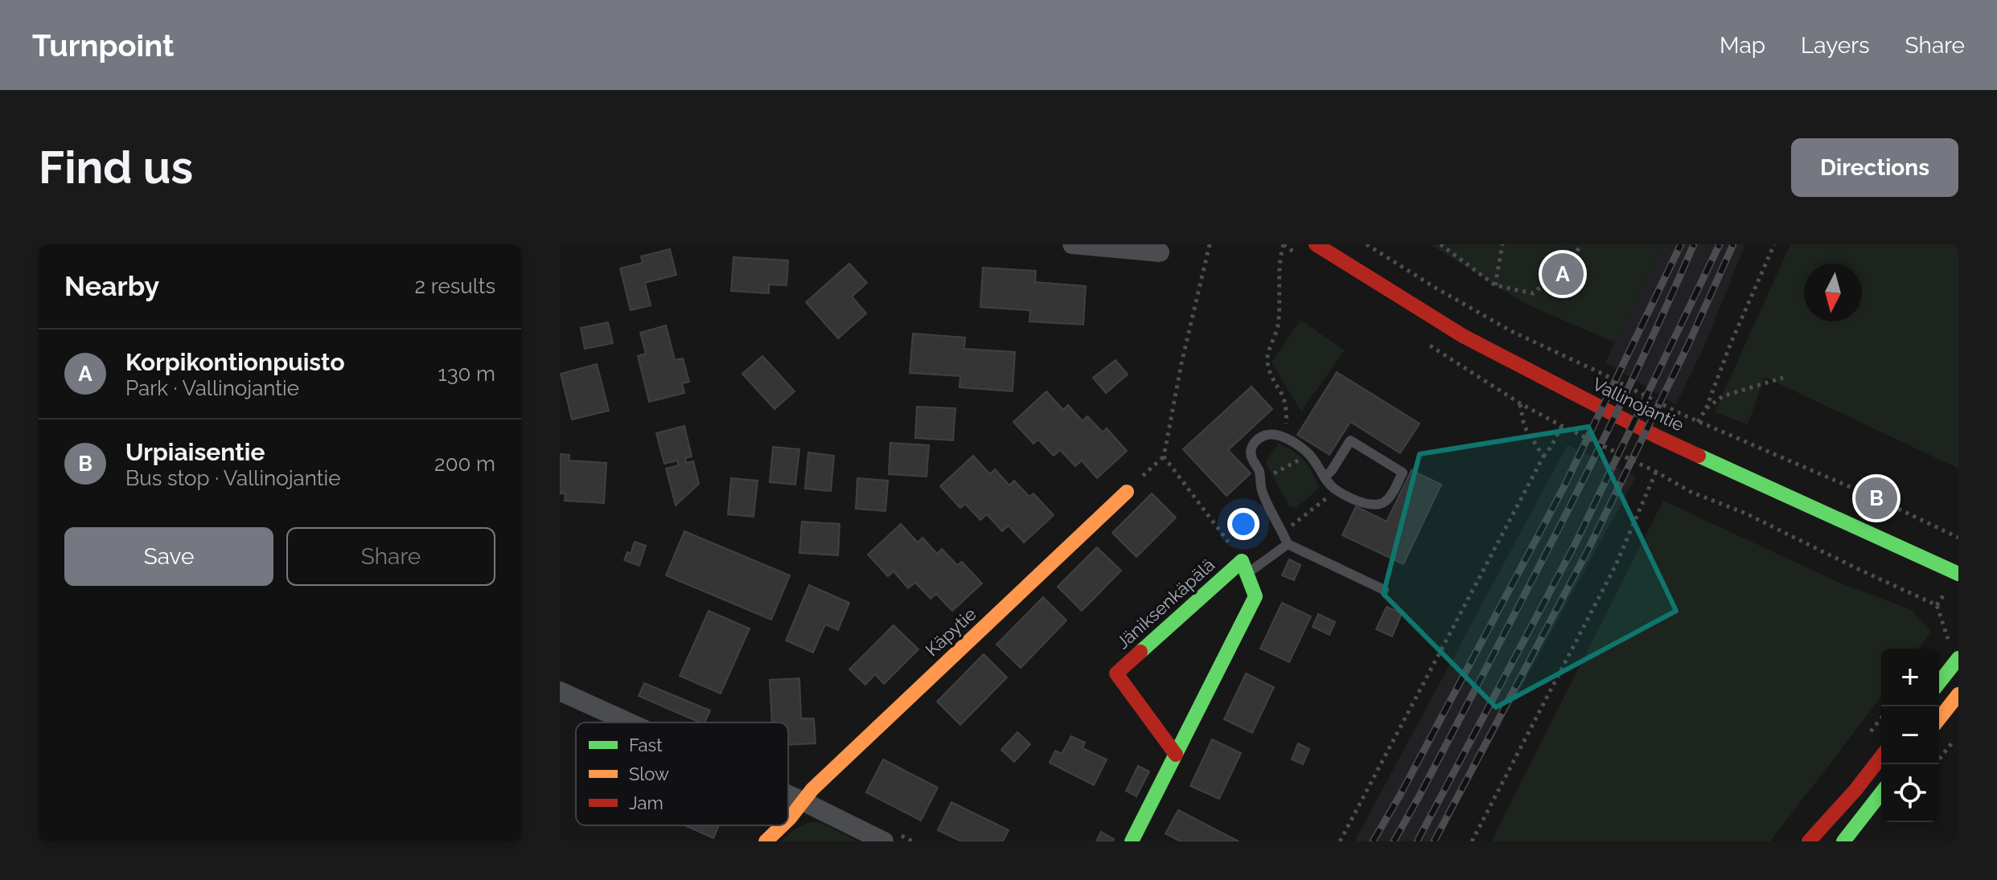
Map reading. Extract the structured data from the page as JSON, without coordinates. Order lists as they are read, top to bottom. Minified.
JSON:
{"streets":{"street":["Vallinojantie","Jäniksenkäpälä","Käpytie"]},"legend":["Fast","Slow","Jam"],"north":"bottom","page":{"header":"Turnpoint","nav":["Map","Layers","Share"],"buttons":["Directions",["Save","Share"]],"title":"Find us","heading":["Nearby","2 results"],"pins":["A","B"],"list":[{"mark":"A","name":"Korpikontionpuisto","note":"Park · Vallinojantie","value":"130 m"},{"mark":"B","name":"Urpiaisentie","note":"Bus stop · Vallinojantie","value":"200 m"}],"map_buttons":["+","−"]}}
